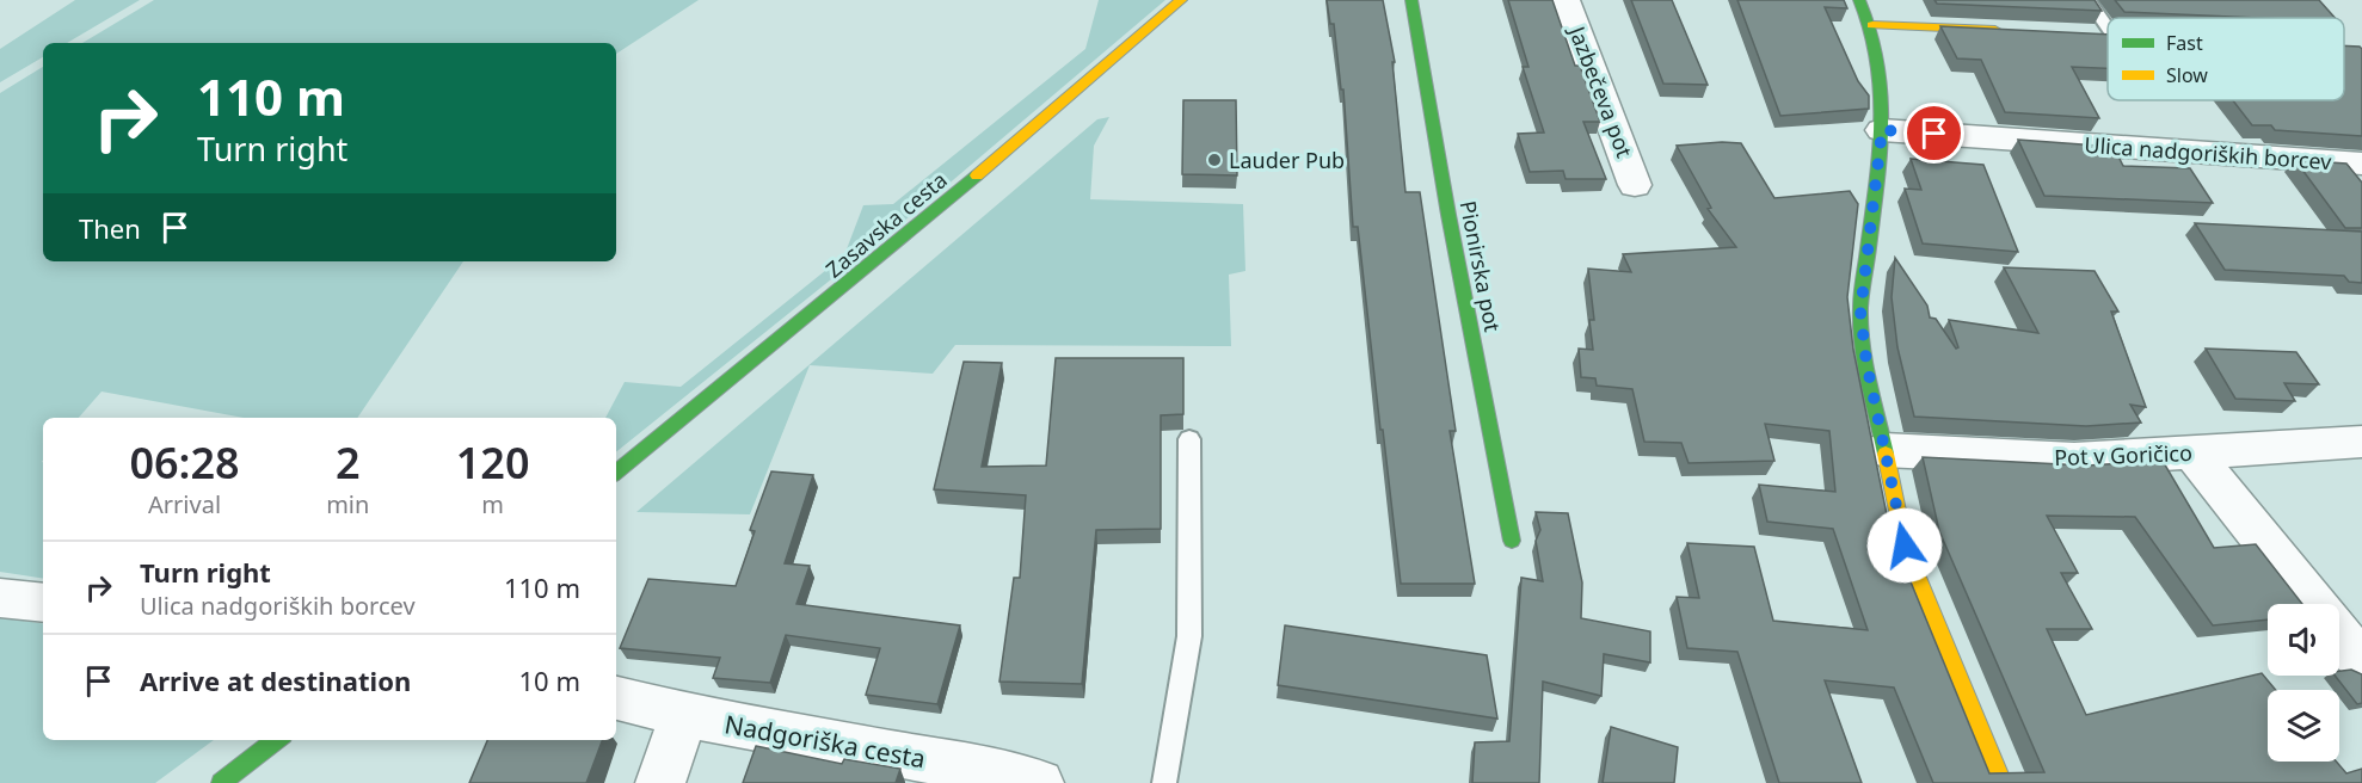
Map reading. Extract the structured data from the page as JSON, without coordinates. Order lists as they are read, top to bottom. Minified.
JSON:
{"streets":{"street":["Jazbečeva pot","Ulica nadgoriških borcev","Zasavska cesta","Pionirska pot","Pot v Goričico","Nadgoriška cesta"]},"places":["Lauder Pub"],"legend":["Fast","Slow"],"page":{"turn":["110 m","Turn right"],"then":"Then","eta":["06:28","Arrival","2","min","120","m"],"list":[{"name":"Turn right","note":"Ulica nadgoriških borcev","value":"110 m"},{"name":"Arrive at destination","value":"10 m"}]}}
